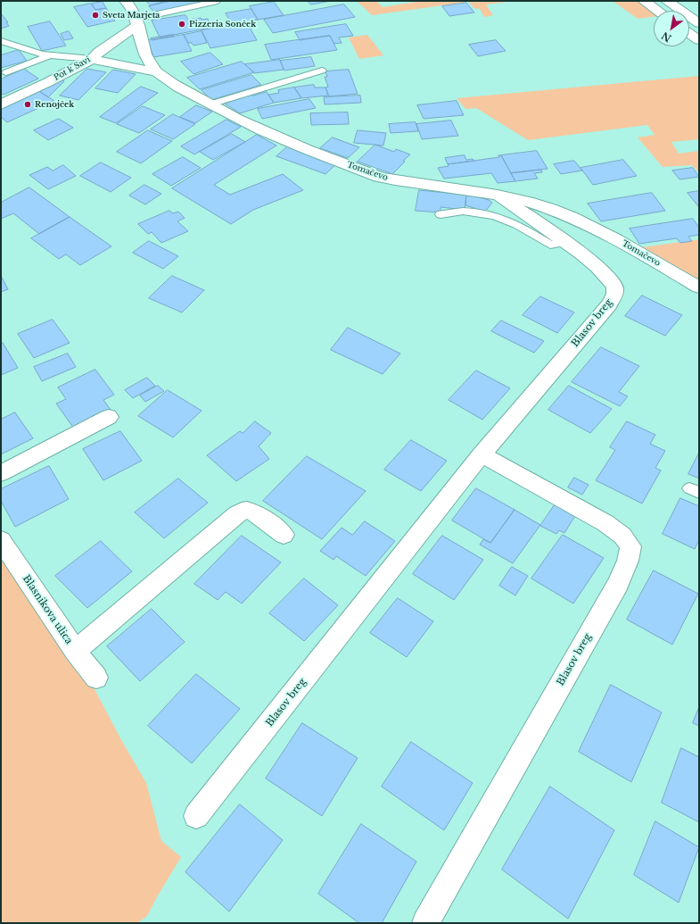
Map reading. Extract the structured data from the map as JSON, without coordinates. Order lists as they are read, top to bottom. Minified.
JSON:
{"streets":{"main road":["Pot k Savi","Tomačevo","Blasov breg","Blasnikova ulica"]},"crossings":[["Pot k Savi","Tomačevo"],["Tomačevo","Blasov breg"]],"places":["Sveta Marjeta","Pizzeria Sonček","Renojček"],"north":"bottom left"}
